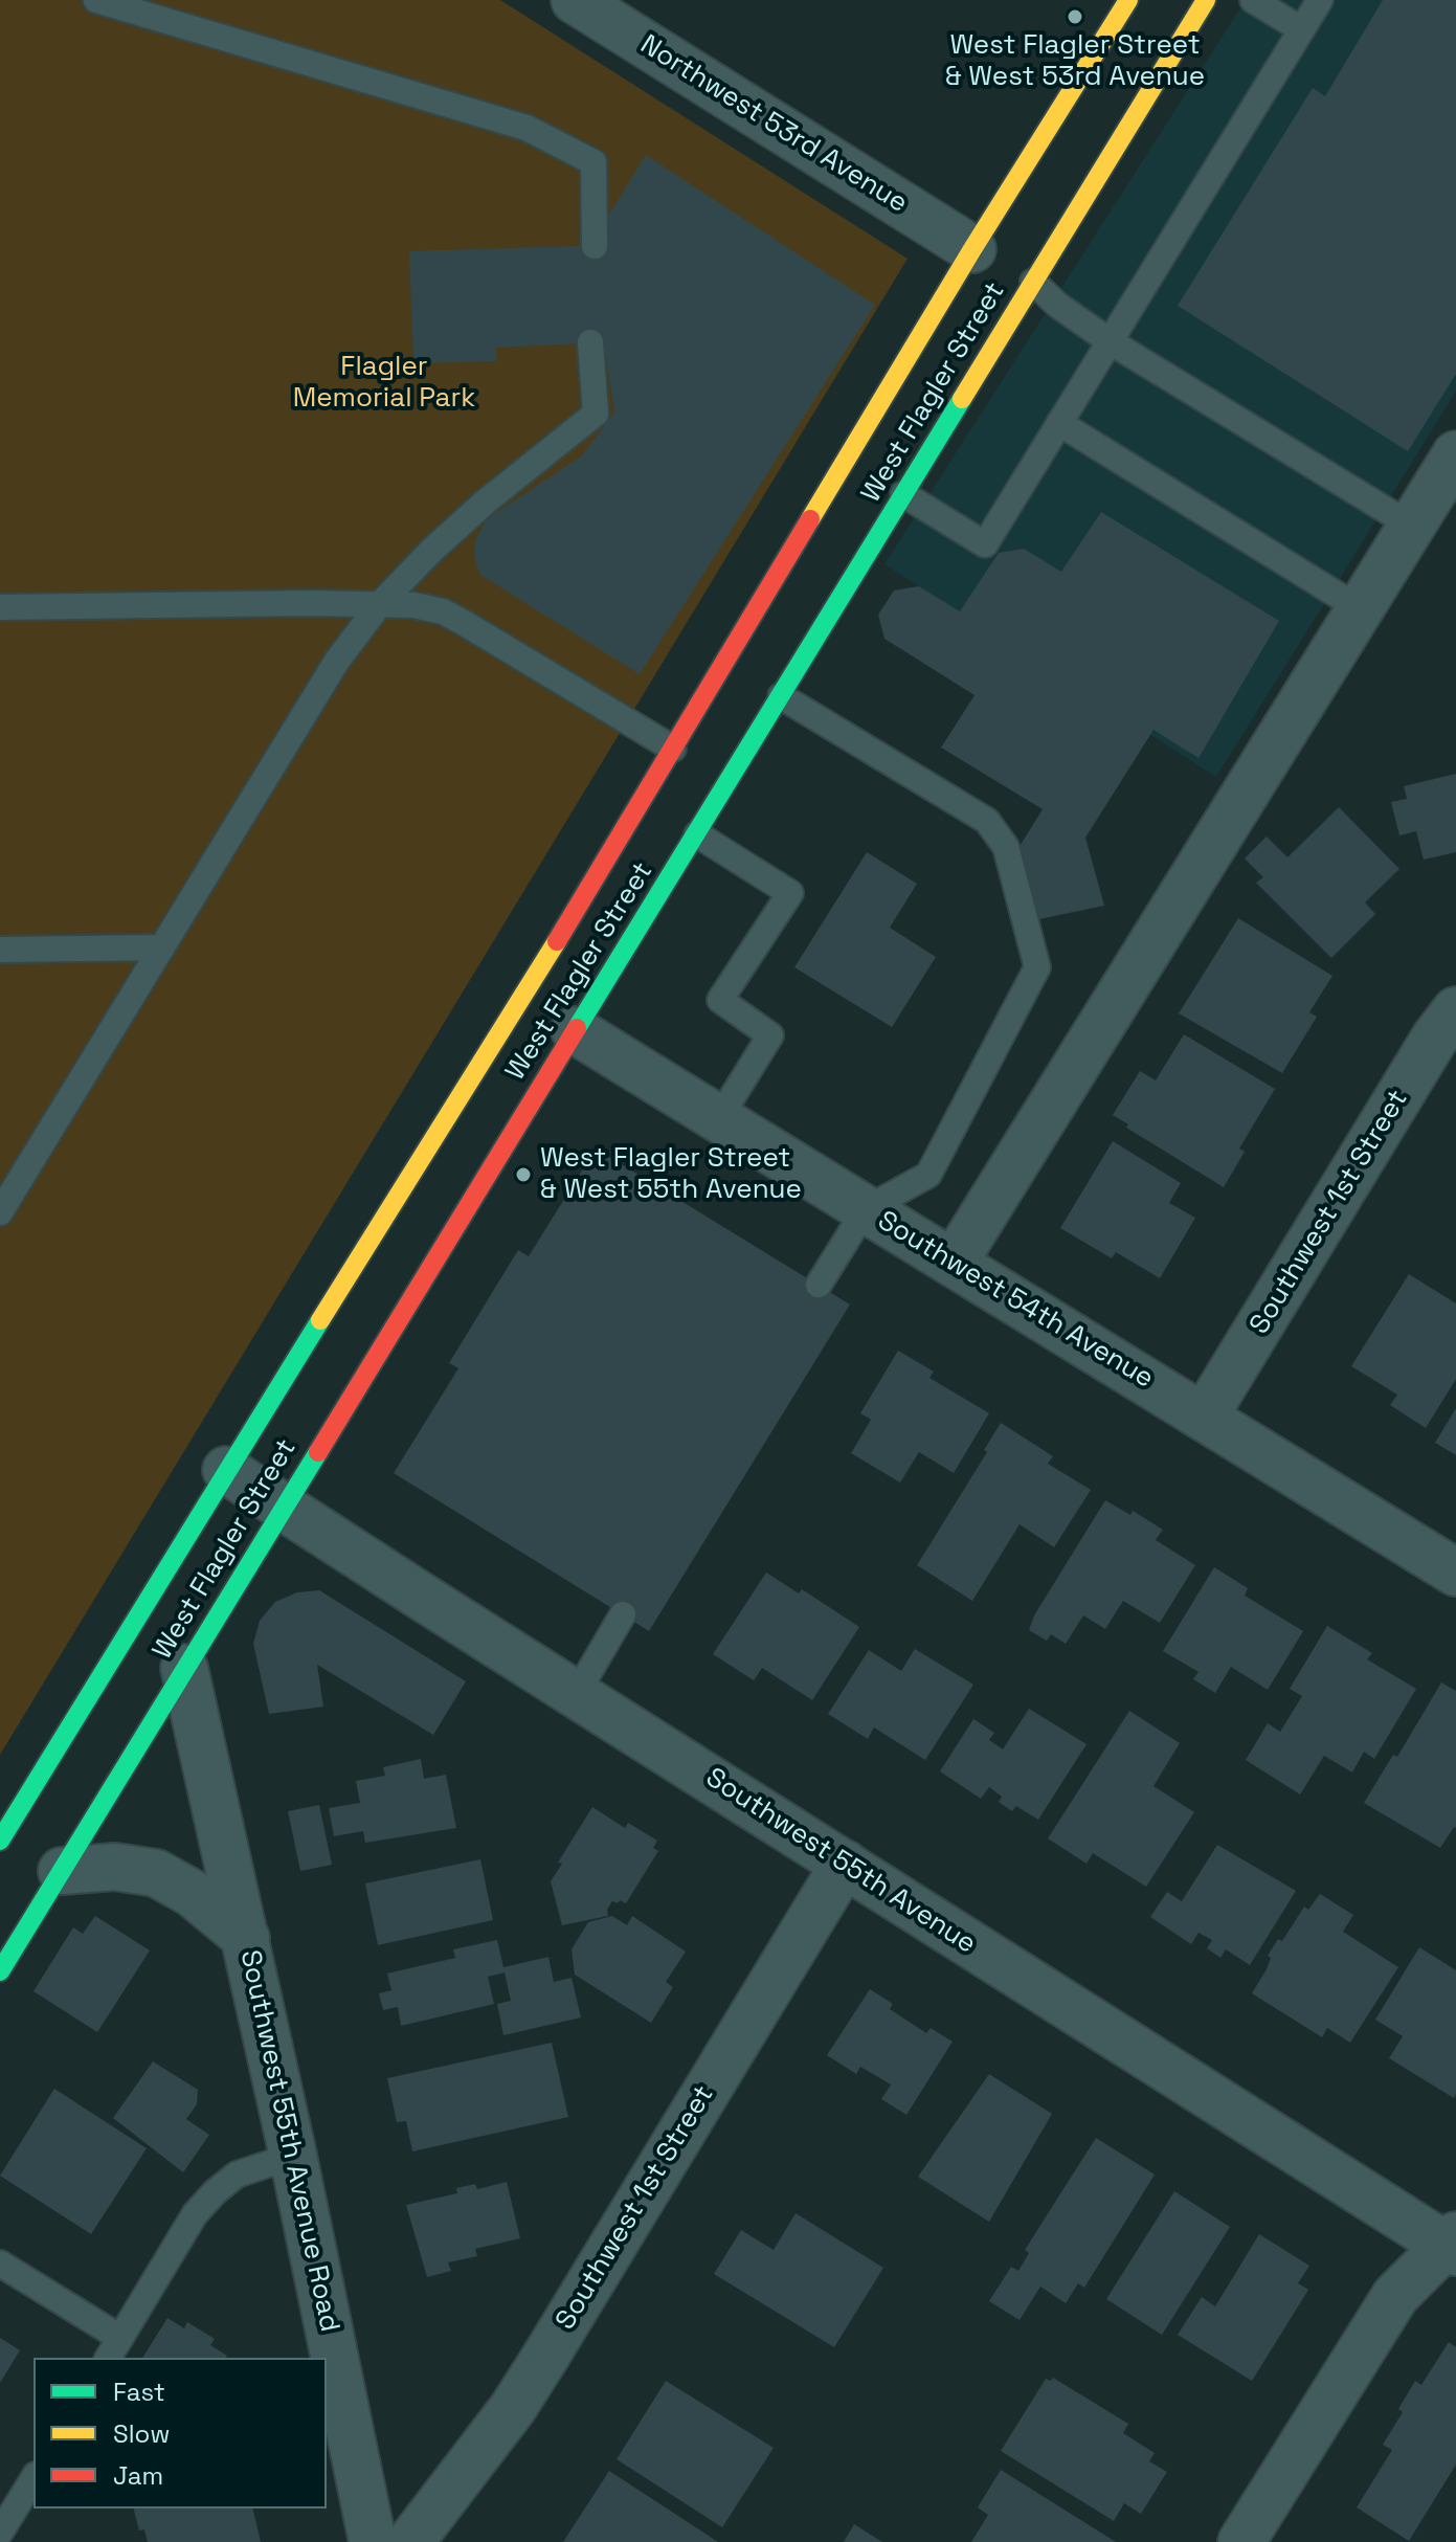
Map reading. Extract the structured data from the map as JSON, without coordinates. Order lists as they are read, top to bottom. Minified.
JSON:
{"streets":{"main road":["West Flagler Street"],"street":["Northwest 53rd Avenue","Southwest 1st Street","Southwest 54th Avenue","Southwest 55th Avenue","Southwest 55th Avenue Road"]},"crossings":[["Northwest 53rd Avenue","West Flagler Street"],["West Flagler Street","Southwest 54th Avenue"],["West Flagler Street","Southwest 55th Avenue"],["West Flagler Street","Southwest 55th Avenue Road"],["Southwest 1st Street","Southwest 54th Avenue"],["Southwest 1st Street","Southwest 55th Avenue"]],"parks":["Flagler Memorial Park"],"places":["West Flagler Street & West 53rd Avenue","West Flagler Street & West 55th Avenue"],"legend":["Fast","Slow","Jam"]}
